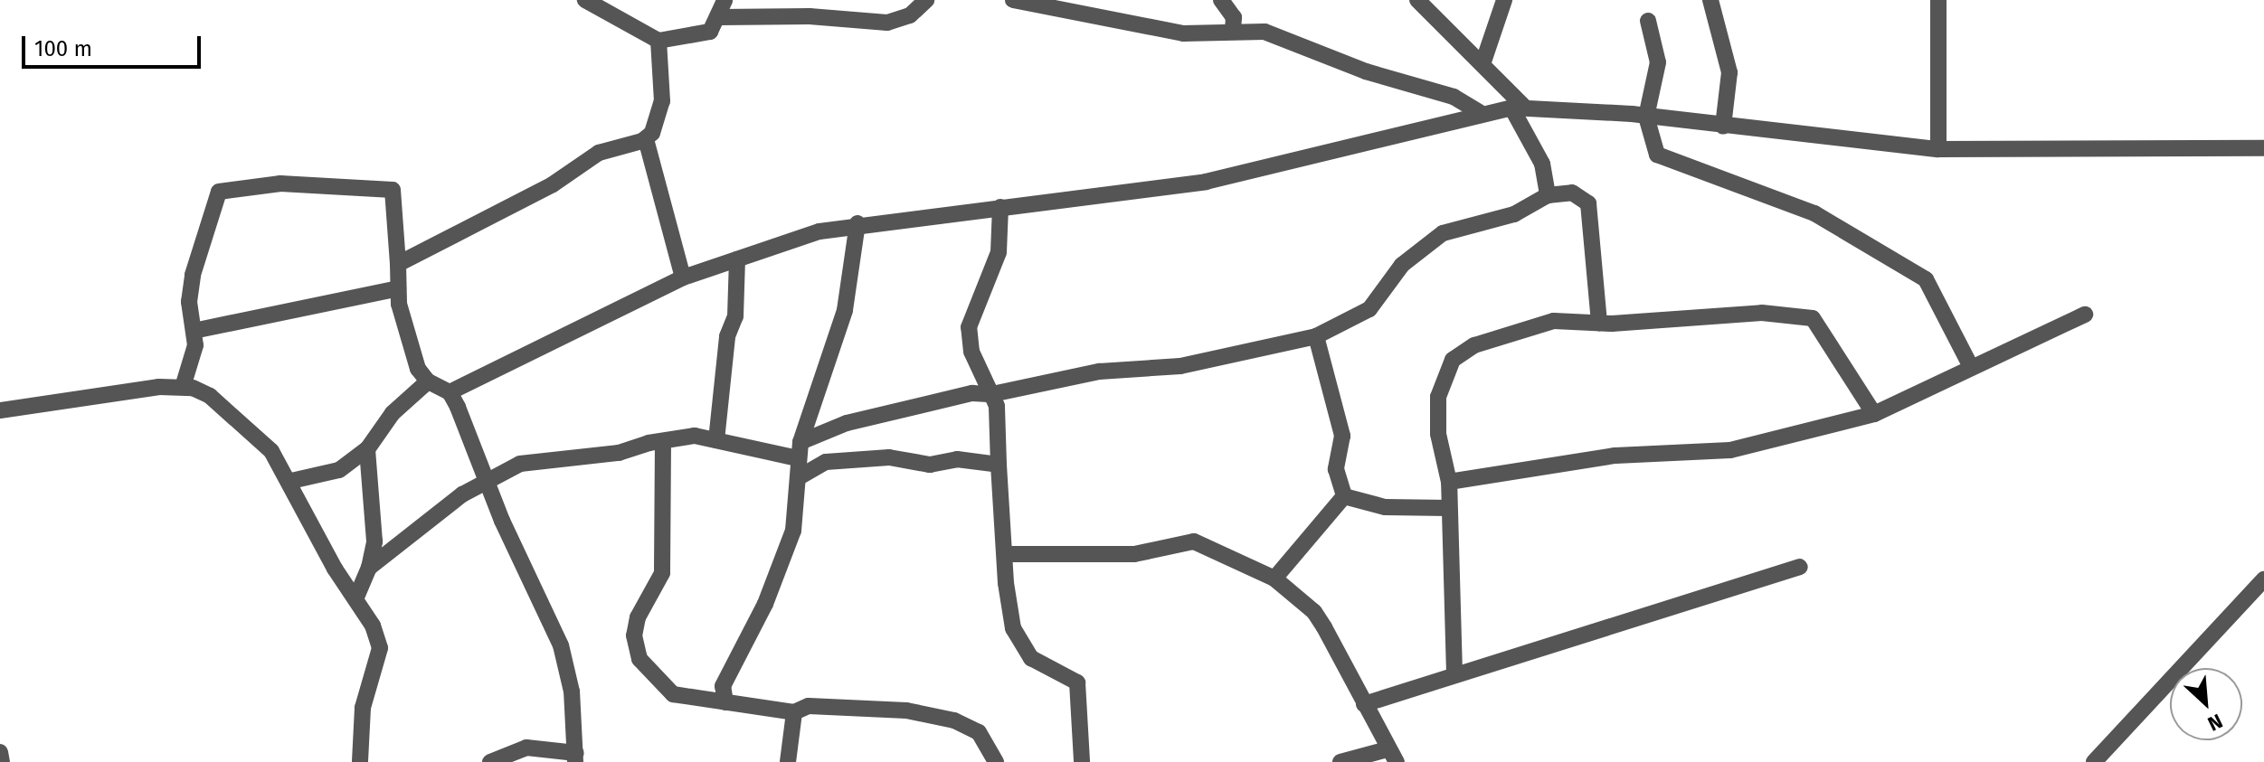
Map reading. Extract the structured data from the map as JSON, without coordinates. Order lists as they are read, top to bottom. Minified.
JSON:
{"scale_bar":"100 m","north":"bottom right"}
